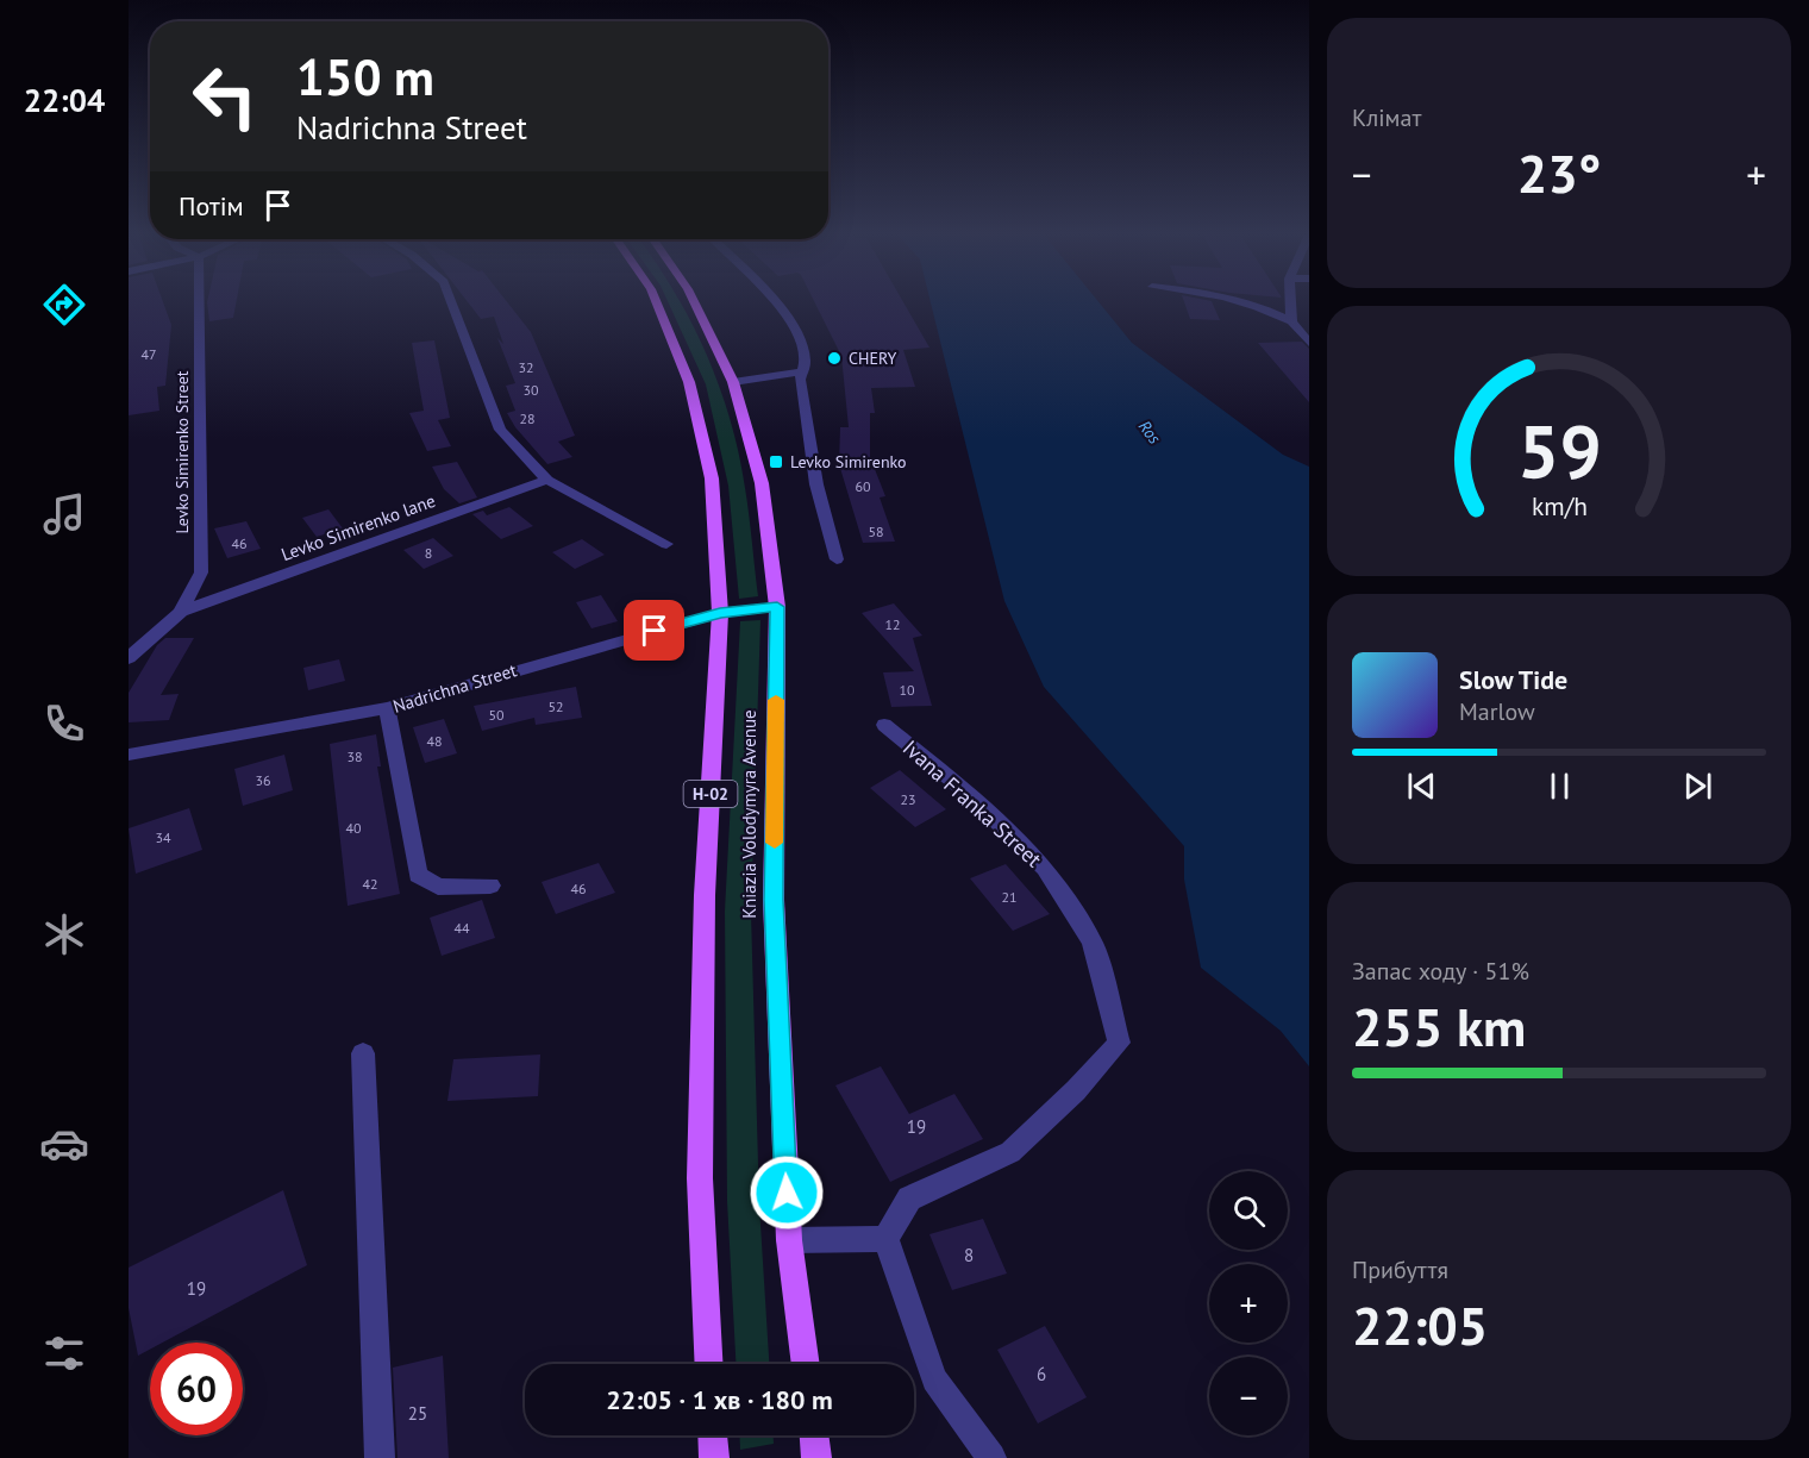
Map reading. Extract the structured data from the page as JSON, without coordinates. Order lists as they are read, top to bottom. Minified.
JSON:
{"streets":{"main road":["Н-02","Kniazia Volodymyra Avenue"],"street":["Levko Simirenko Street","Levko Simirenko lane","Nadrichna Street","Ivana Franka Street"]},"crossings":[["Levko Simirenko Street","Levko Simirenko lane"],["Nadrichna Street","Kniazia Volodymyra Avenue"]],"water":["Ros"],"places":{"other":["CHERY"],"transit":["Levko Simirenko"]},"house_numbers":["47","32","30","28","60","58","46","8","12","10","52","50","48","38","36","23","40","34","42","46","21","44","19","8","19","6","25"],"page":{"tabs":"22:04","tile":["Клімат",["Запас ходу · 51%","255 km"],["Прибуття","22:05"]],"turn":["150 m","Nadrichna Street"],"heat":["−","23°","+"],"then":"Потім","song":["Slow Tide","Marlow"],"map_buttons":["+","−"],"limit":"60","trip":"22:05 · 1 хв · 180 m","gauge":["59","km/h"]}}
